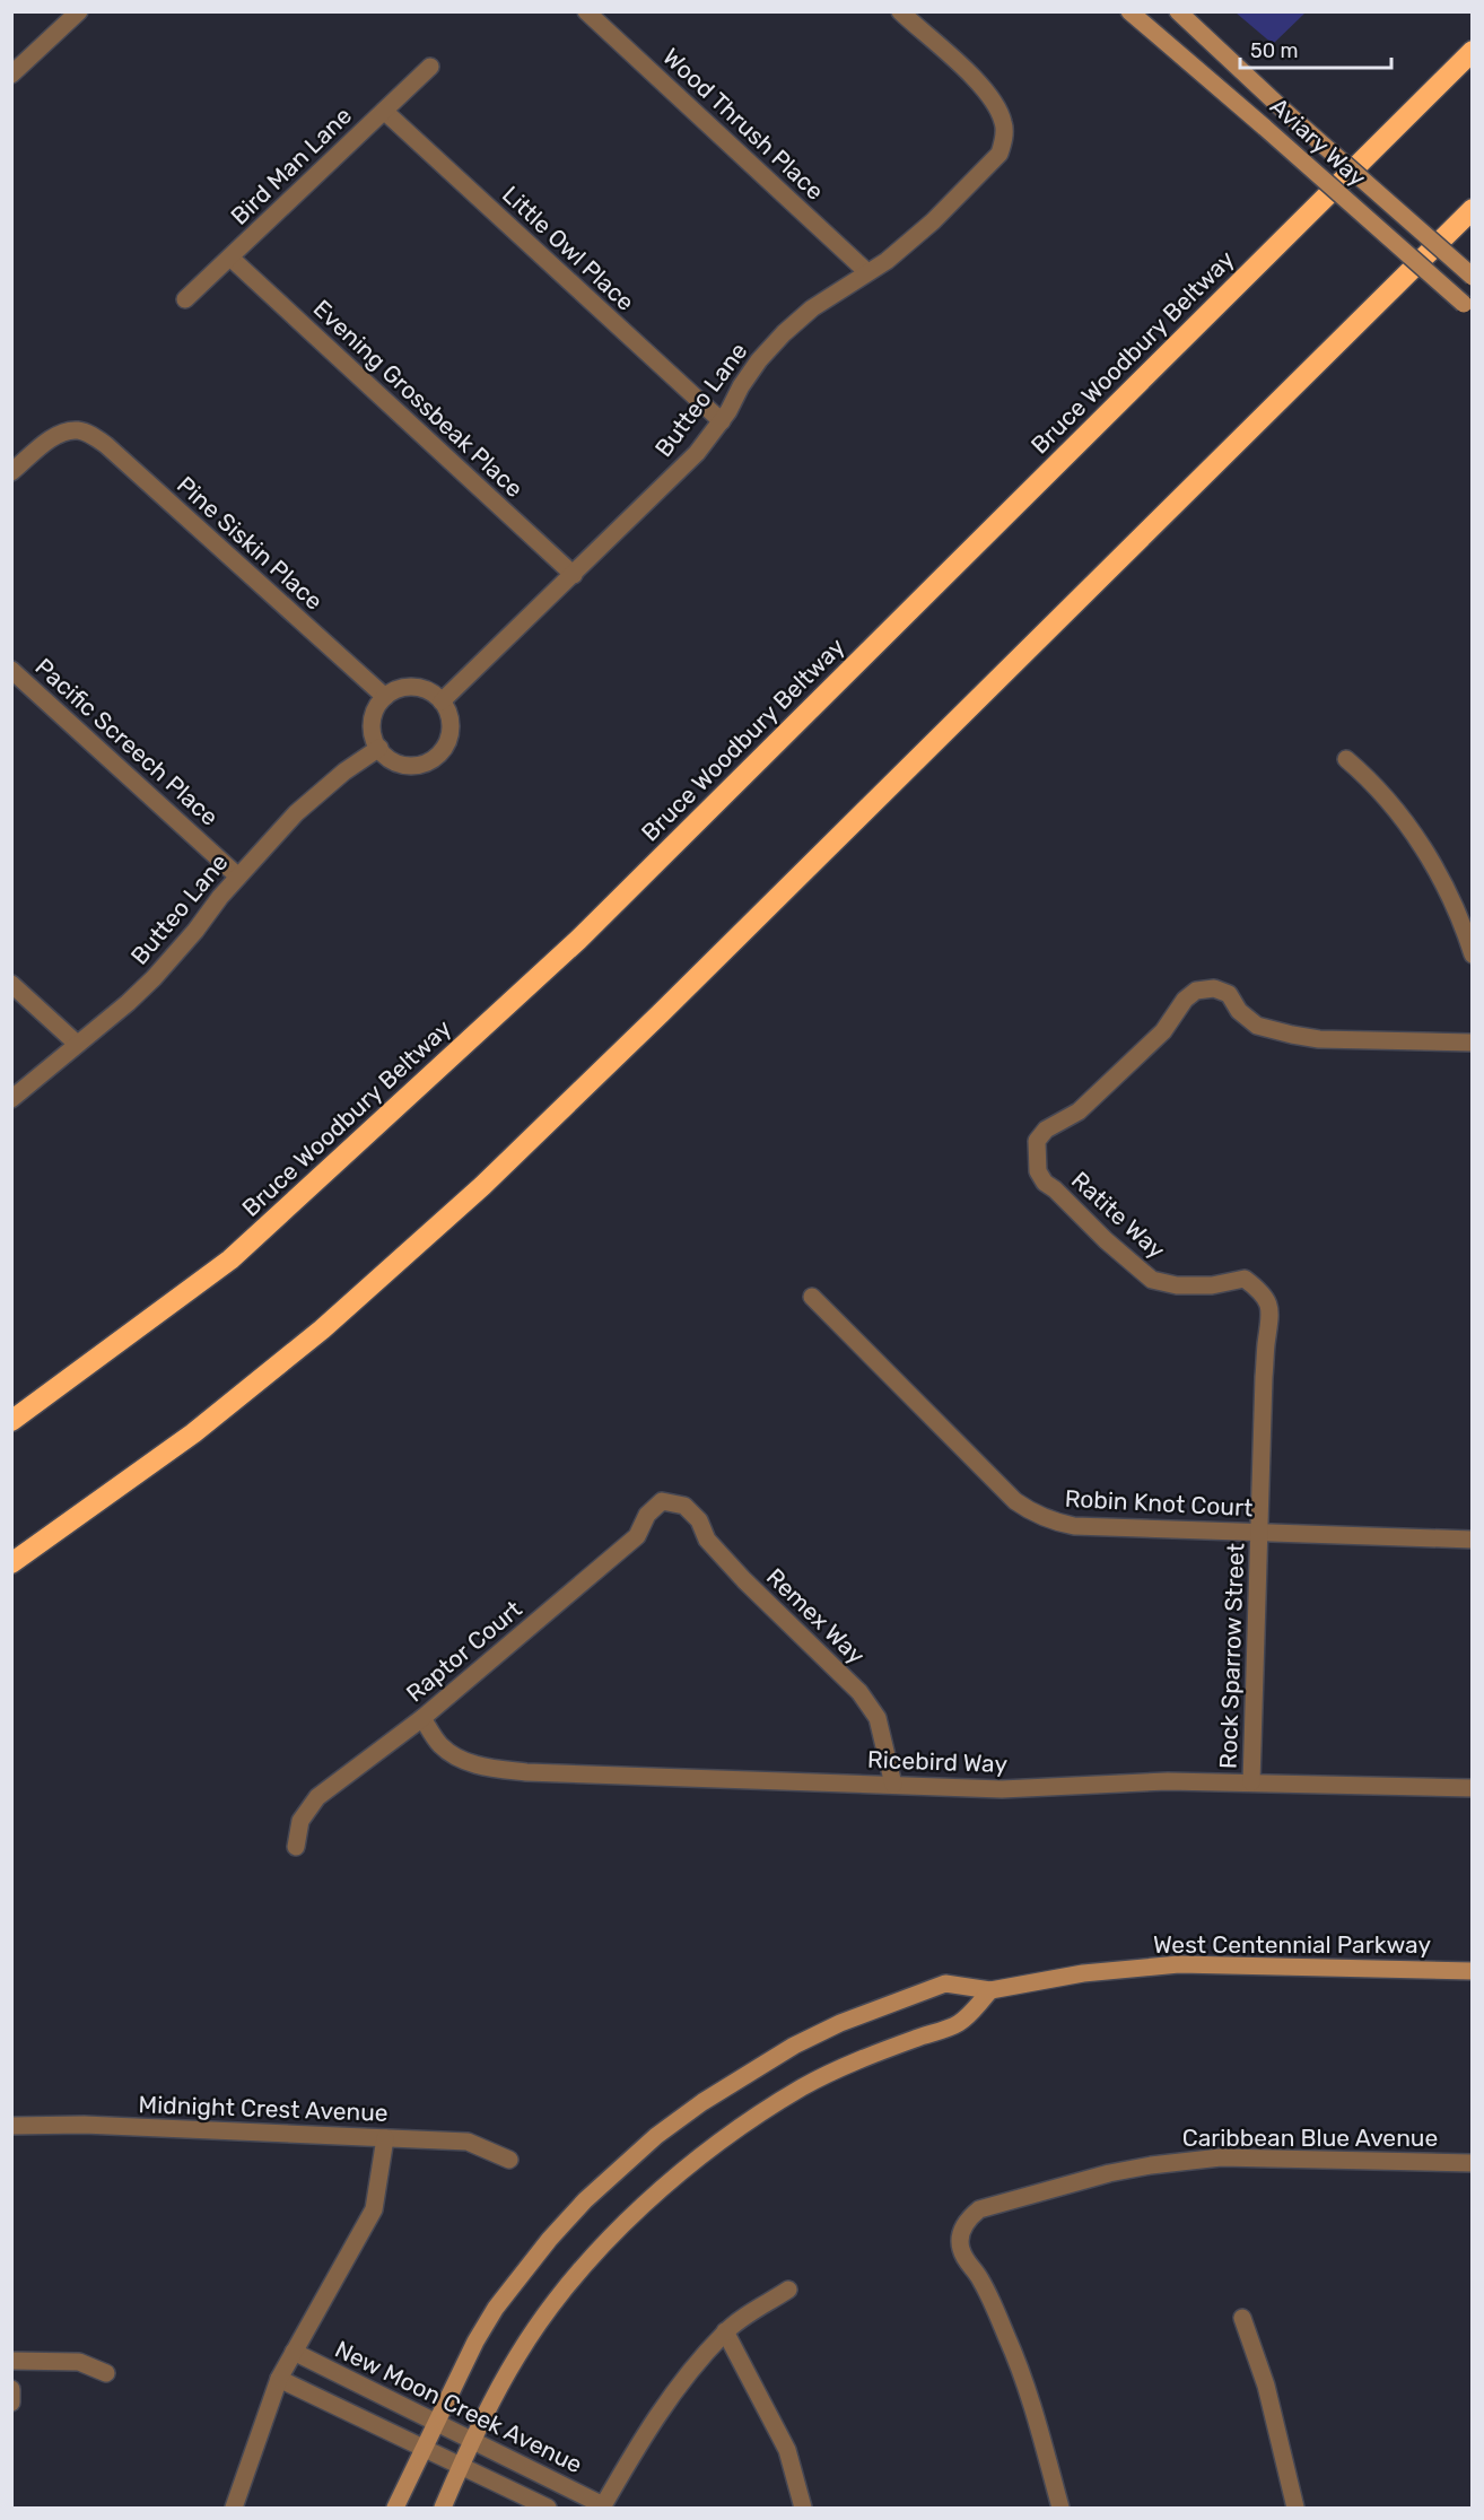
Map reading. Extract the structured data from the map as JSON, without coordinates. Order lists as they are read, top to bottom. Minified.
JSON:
{"streets":{"highway":["Bruce Woodbury Beltway"],"main road":["Aviary Way","West Centennial Parkway"],"street":["Wood Thrush Place","Bird Man Lane","Little Owl Place","Evening Grossbeak Place","Butteo Lane","Pine Siskin Place","Pacific Screech Place","Ratite Way","Robin Knot Court","Remex Way","Raptor Court","Rock Sparrow Street","Ricebird Way","Midnight Crest Avenue","Caribbean Blue Avenue","New Moon Creek Avenue"]},"crossings":[["Wood Thrush Place","Butteo Lane"],["Bird Man Lane","Little Owl Place"],["Bird Man Lane","Evening Grossbeak Place"],["Little Owl Place","Butteo Lane"],["Evening Grossbeak Place","Butteo Lane"],["Butteo Lane","Pine Siskin Place"],["Butteo Lane","Pacific Screech Place"],["Ratite Way","Rock Sparrow Street"],["Robin Knot Court","Rock Sparrow Street"],["Remex Way","Raptor Court"],["Remex Way","Ricebird Way"],["Raptor Court","Ricebird Way"],["Rock Sparrow Street","Ricebird Way"],["West Centennial Parkway","New Moon Creek Avenue"]],"scale_bar":"50 m"}
